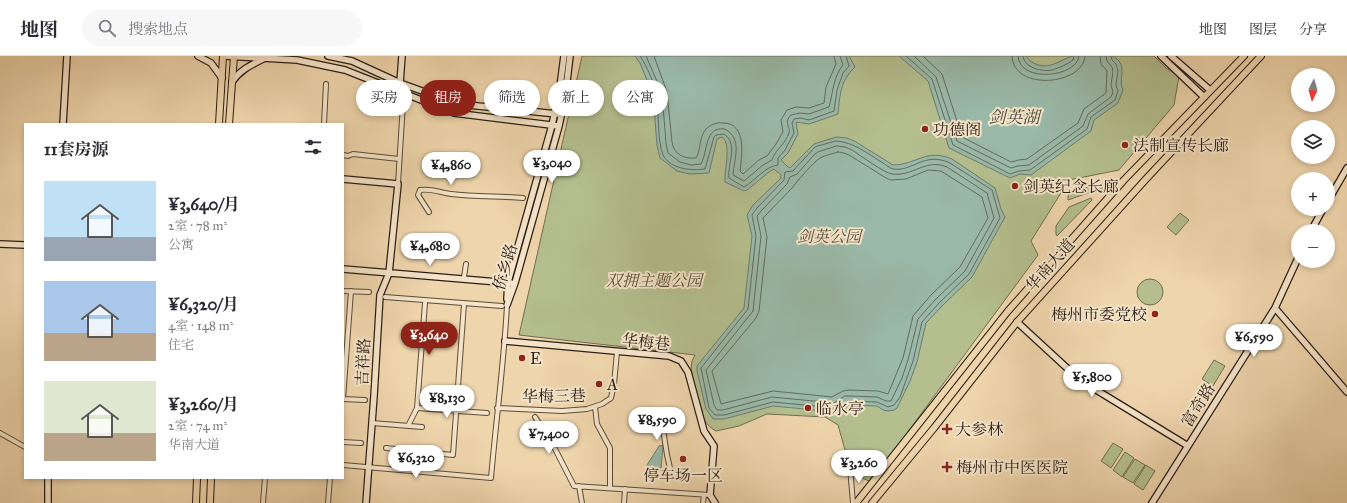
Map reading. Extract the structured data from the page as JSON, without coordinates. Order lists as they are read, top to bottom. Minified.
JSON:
{"streets":{"main road":["华南大道"],"street":["侨乡路","华梅巷","吉祥路","华梅三巷","富奇路"]},"crossings":[["华梅巷","华梅三巷"]],"water":["剑英湖"],"parks":["剑英公园","双拥主题公园"],"places":{"other":["功德阁","法制宣传长廊","剑英纪念长廊","梅州市委党校","E","A","临水亭","停车场一区"],"health":["大参林","梅州市中医医院"]},"north":"bottom","page":{"header":"地图","search":"搜索地点","nav":["地图","图层","分享"],"map_buttons":["+","−"],"chip":["买房","租房","筛选","新上","公寓"],"heading":"11套房源","price":["¥3,040","¥4,860","¥4,680","¥3,640","¥6,590","¥5,800","¥8,130","¥8,590","¥7,400","¥6,320","¥3,260"],"list":[{"name":"¥3,640/月","note":"2室 · 78 m² · 公寓"},{"name":"¥6,320/月","note":"4室 · 148 m² · 住宅"},{"name":"¥3,260/月","note":"2室 · 74 m² · 华南大道"}]}}
